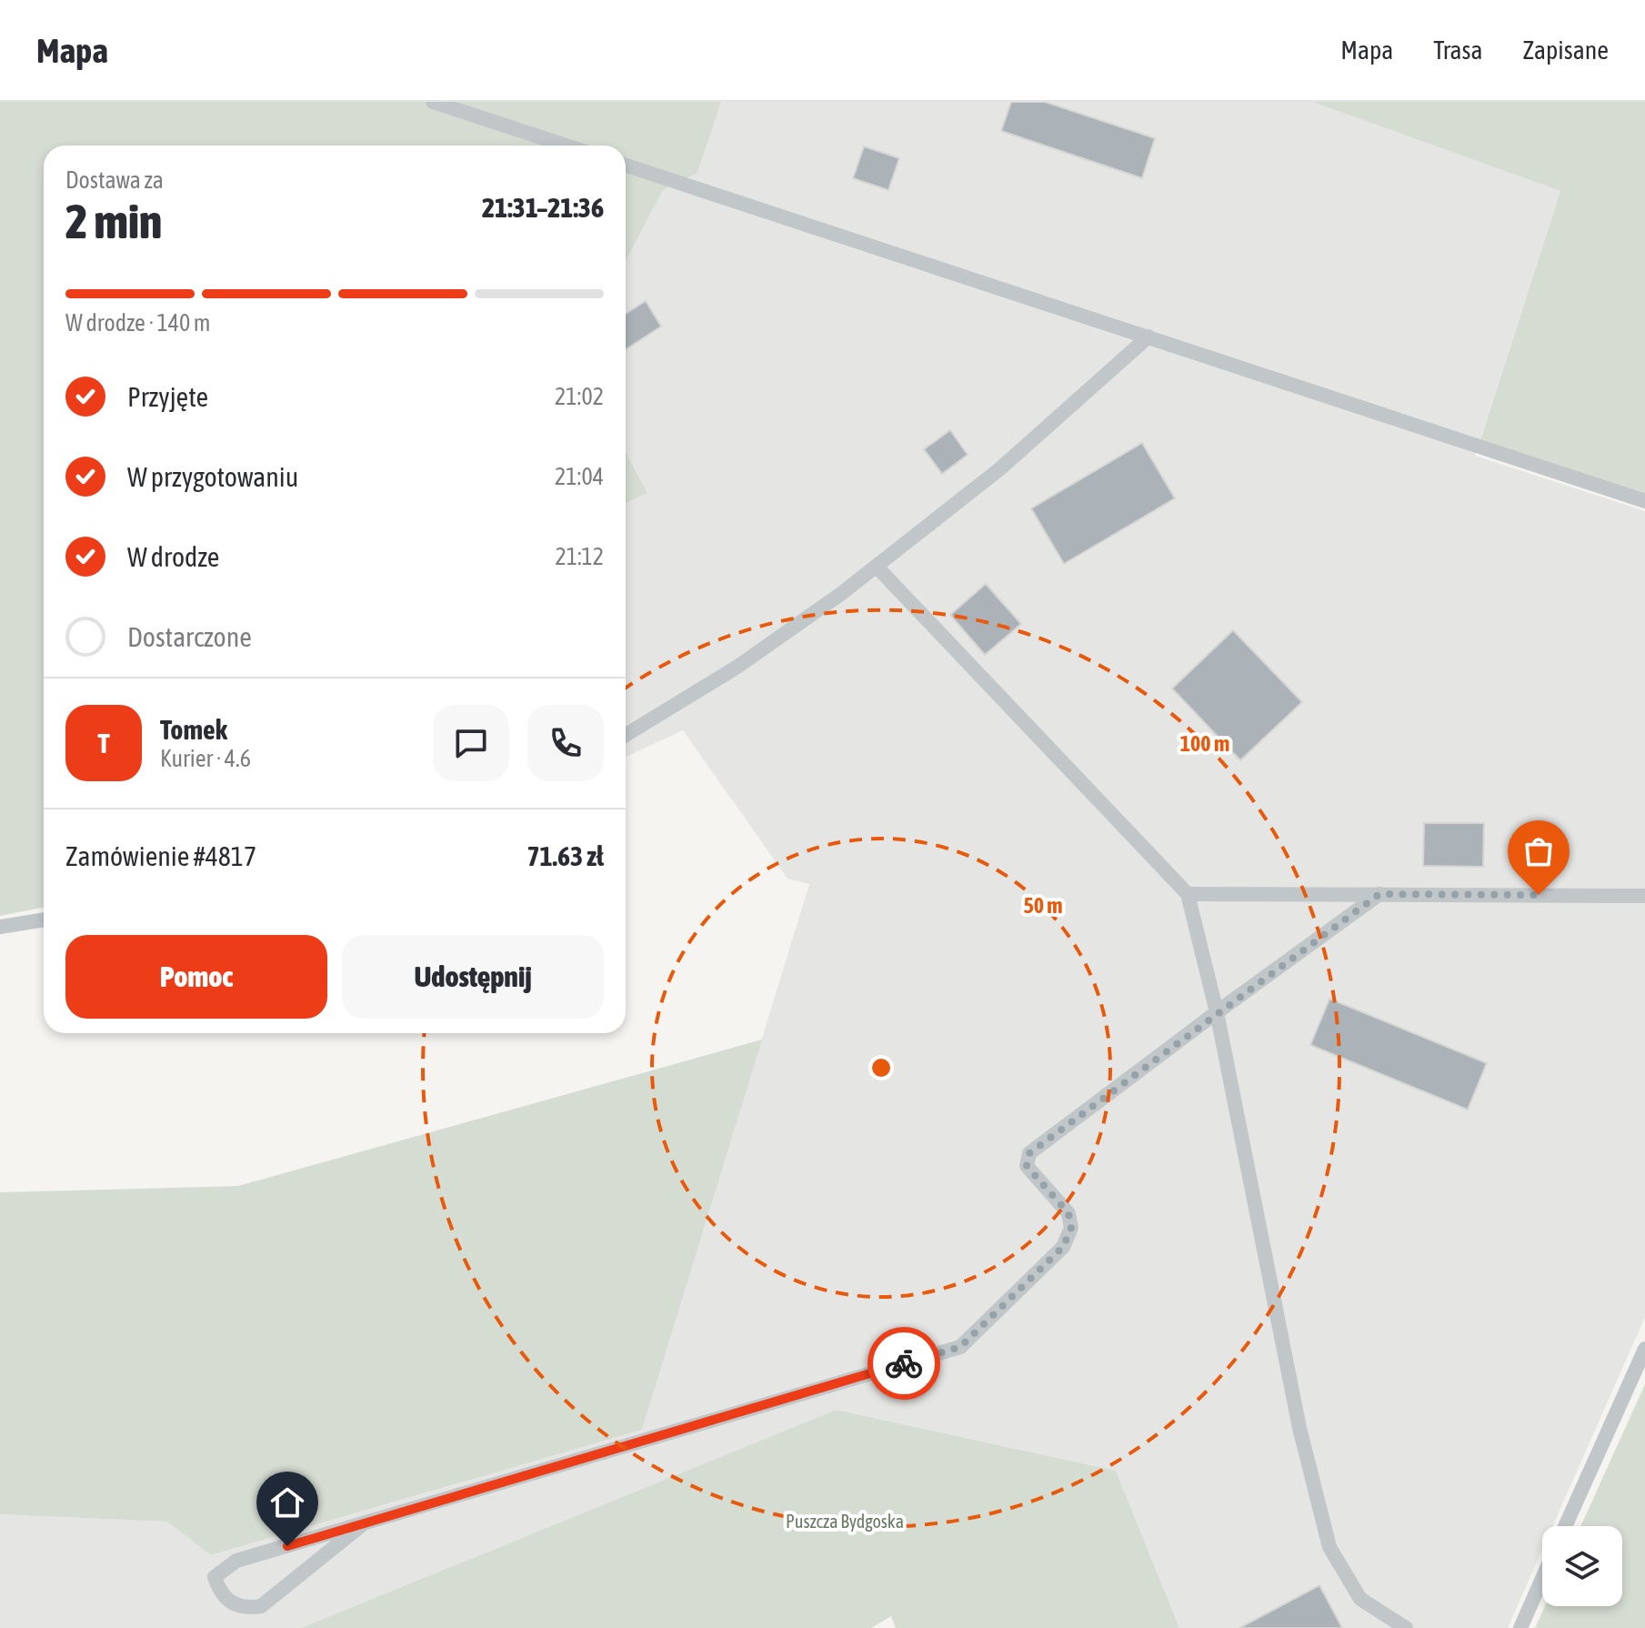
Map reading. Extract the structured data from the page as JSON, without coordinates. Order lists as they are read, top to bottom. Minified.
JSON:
{"parks":["Puszcza Bydgoska"],"page":{"header":"Mapa","nav":["Mapa","Trasa","Zapisane"],"heading":["2 min","Dostawa za","21:31–21:36"],"panel":["Tomek","Kurier · 4.6","Zamówienie #4817","71.63 zł"],"bar":"W drodze · 140 m","list":[["Przyjęte","21:02"],["W przygotowaniu","21:04"],["W drodze","21:12"],"Dostarczone"],"round":"T","buttons":["Pomoc","Udostępnij"]},"rings":["100 m","50 m"]}
